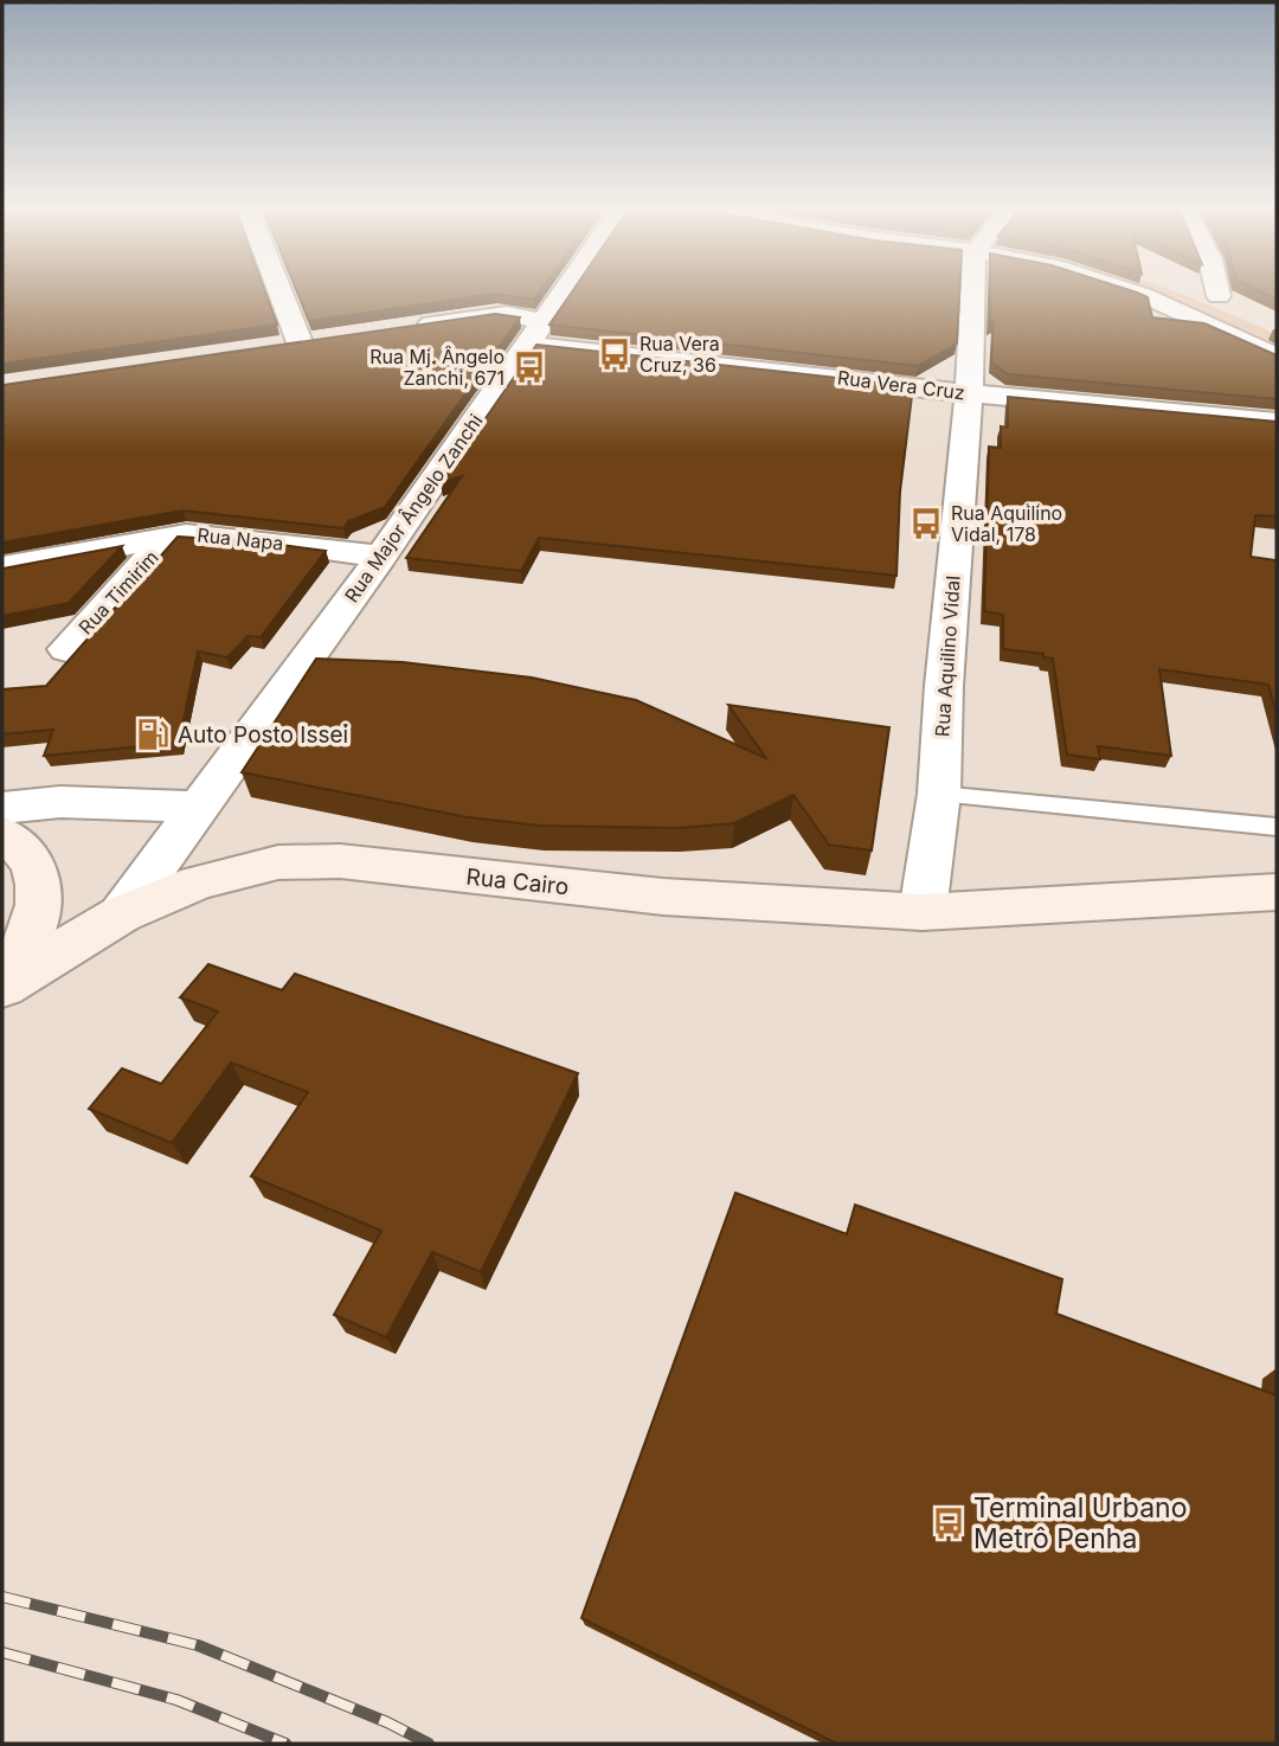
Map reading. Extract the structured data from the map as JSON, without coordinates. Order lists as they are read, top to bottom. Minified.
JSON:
{"streets":{"street":["Rua Vera Cruz","Rua Major Ângelo Zanchi","Rua Napa","Rua Timirim","Rua Aquilino Vidal","Rua Cairo"]},"crossings":[["Rua Vera Cruz","Rua Major Ângelo Zanchi"],["Rua Vera Cruz","Rua Aquilino Vidal"],["Rua Major Ângelo Zanchi","Rua Napa"],["Rua Major Ângelo Zanchi","Rua Cairo"],["Rua Napa","Rua Timirim"],["Rua Aquilino Vidal","Rua Cairo"]],"places":{"bus stop":["Rua Vera Cruz, 36","Rua Mj. Ângelo Zanchi, 671","Rua Aquilino Vidal, 178","Terminal Urbano Metrô Penha"],"fuel station":["Auto Posto Issei"]}}
